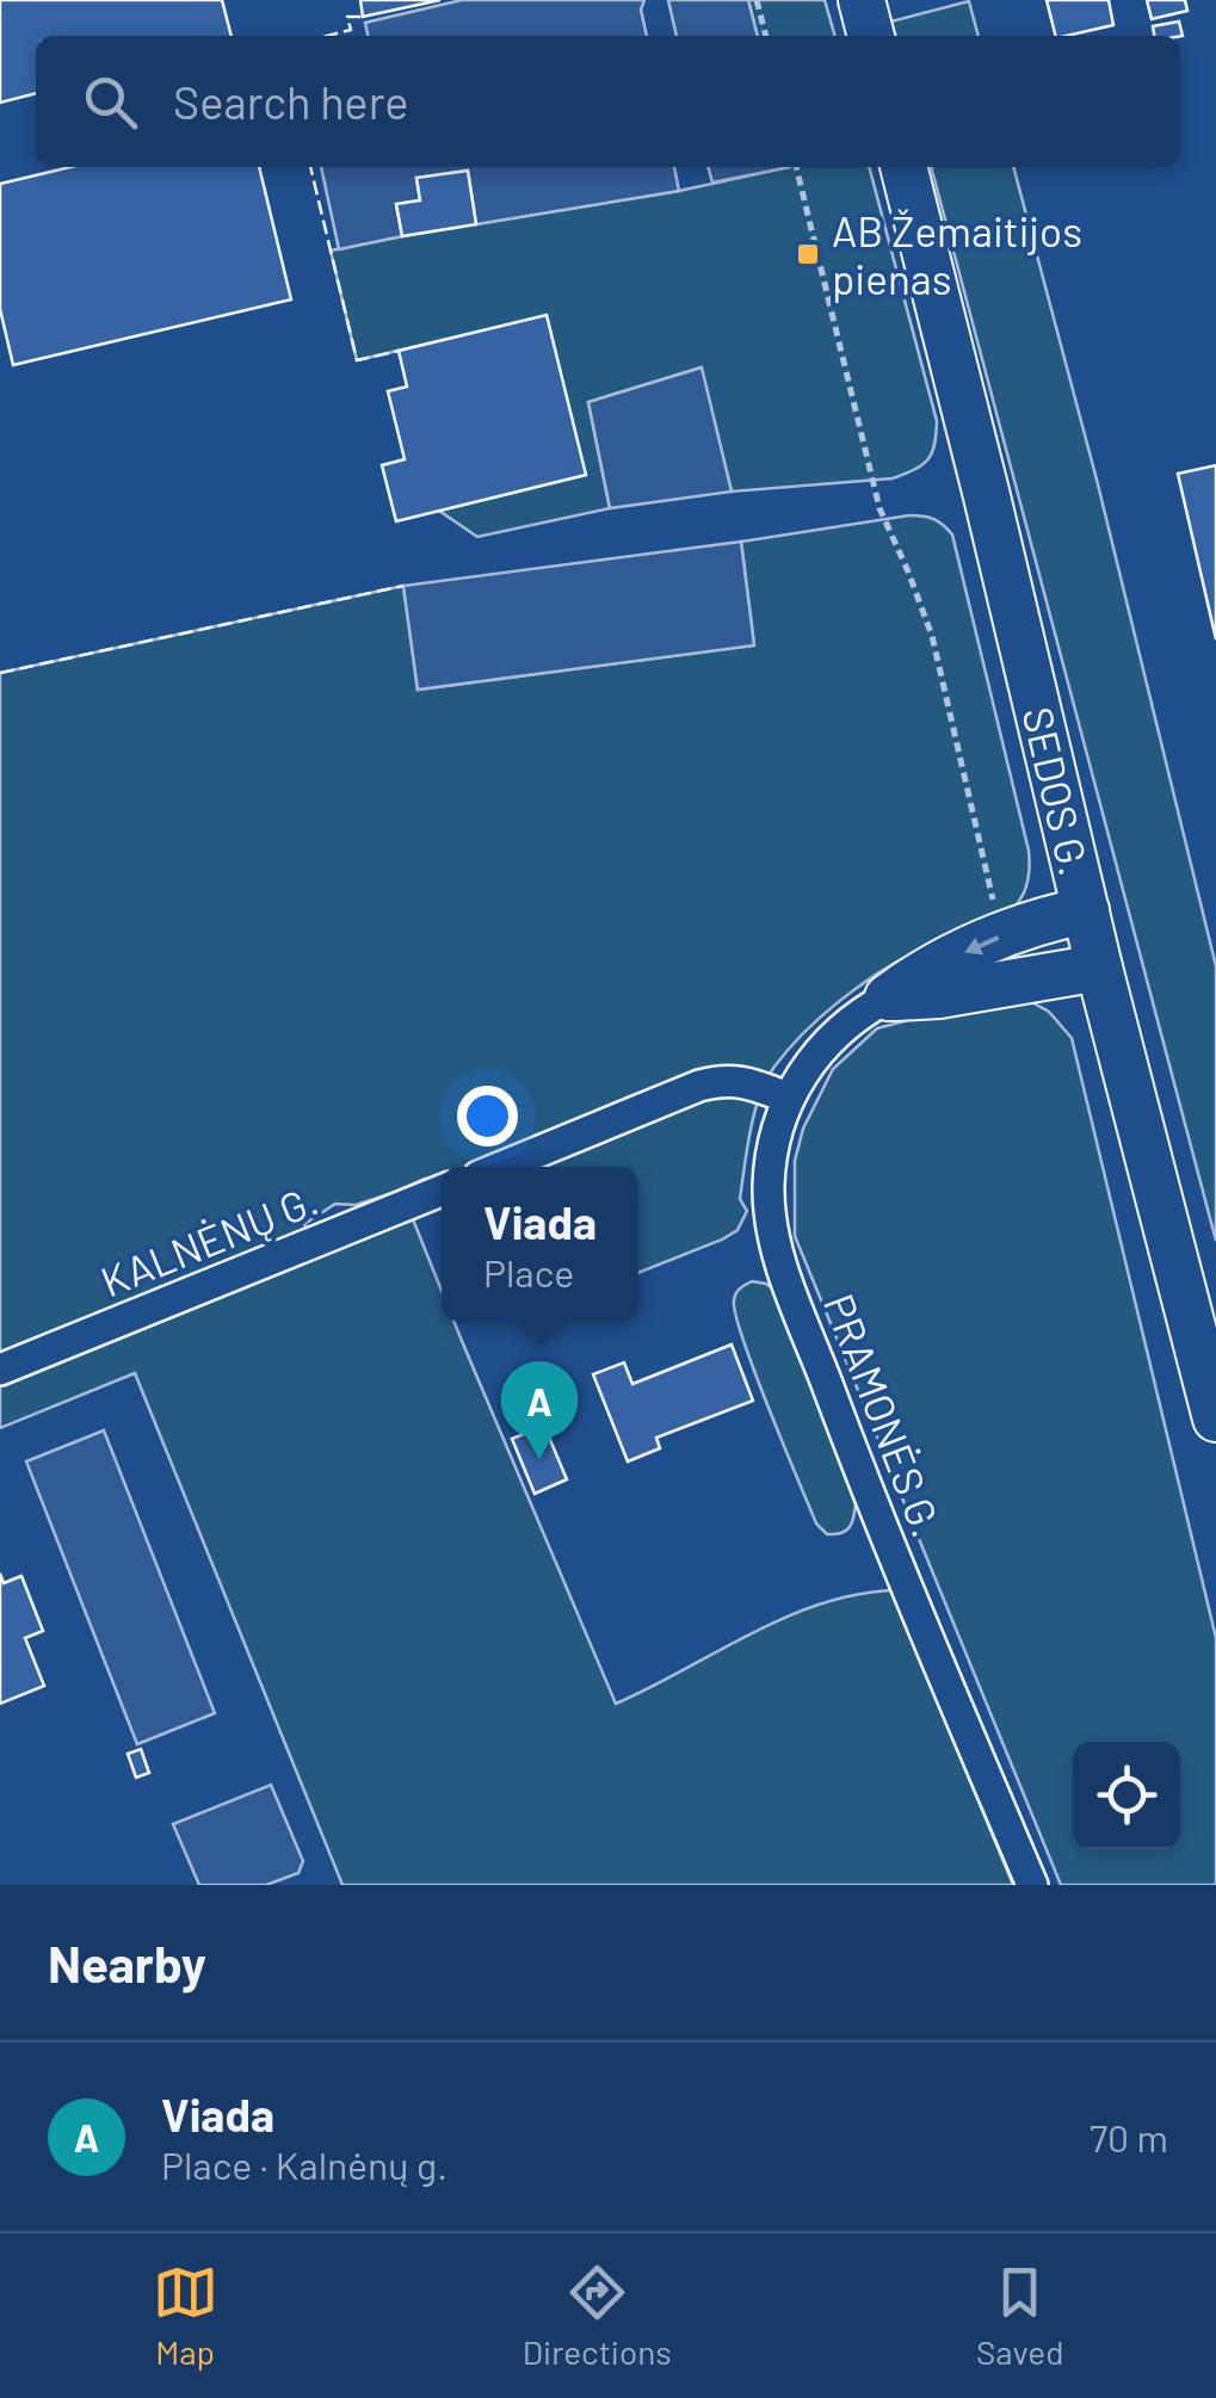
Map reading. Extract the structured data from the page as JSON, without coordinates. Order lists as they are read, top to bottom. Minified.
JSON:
{"streets":{"main road":["SEDOS G."],"street":["KALNĖNŲ G.","PRAMONĖS G."]},"places":{"transit":["AB Žemaitijos pienas"]},"page":{"search":"Search here","popup":["Viada","Place"],"pins":"A","heading":"Nearby","list":[{"mark":"A","name":"Viada","note":"Place · Kalnėnų g.","value":"70 m"}],"nav":["Map","Directions","Saved"]}}
